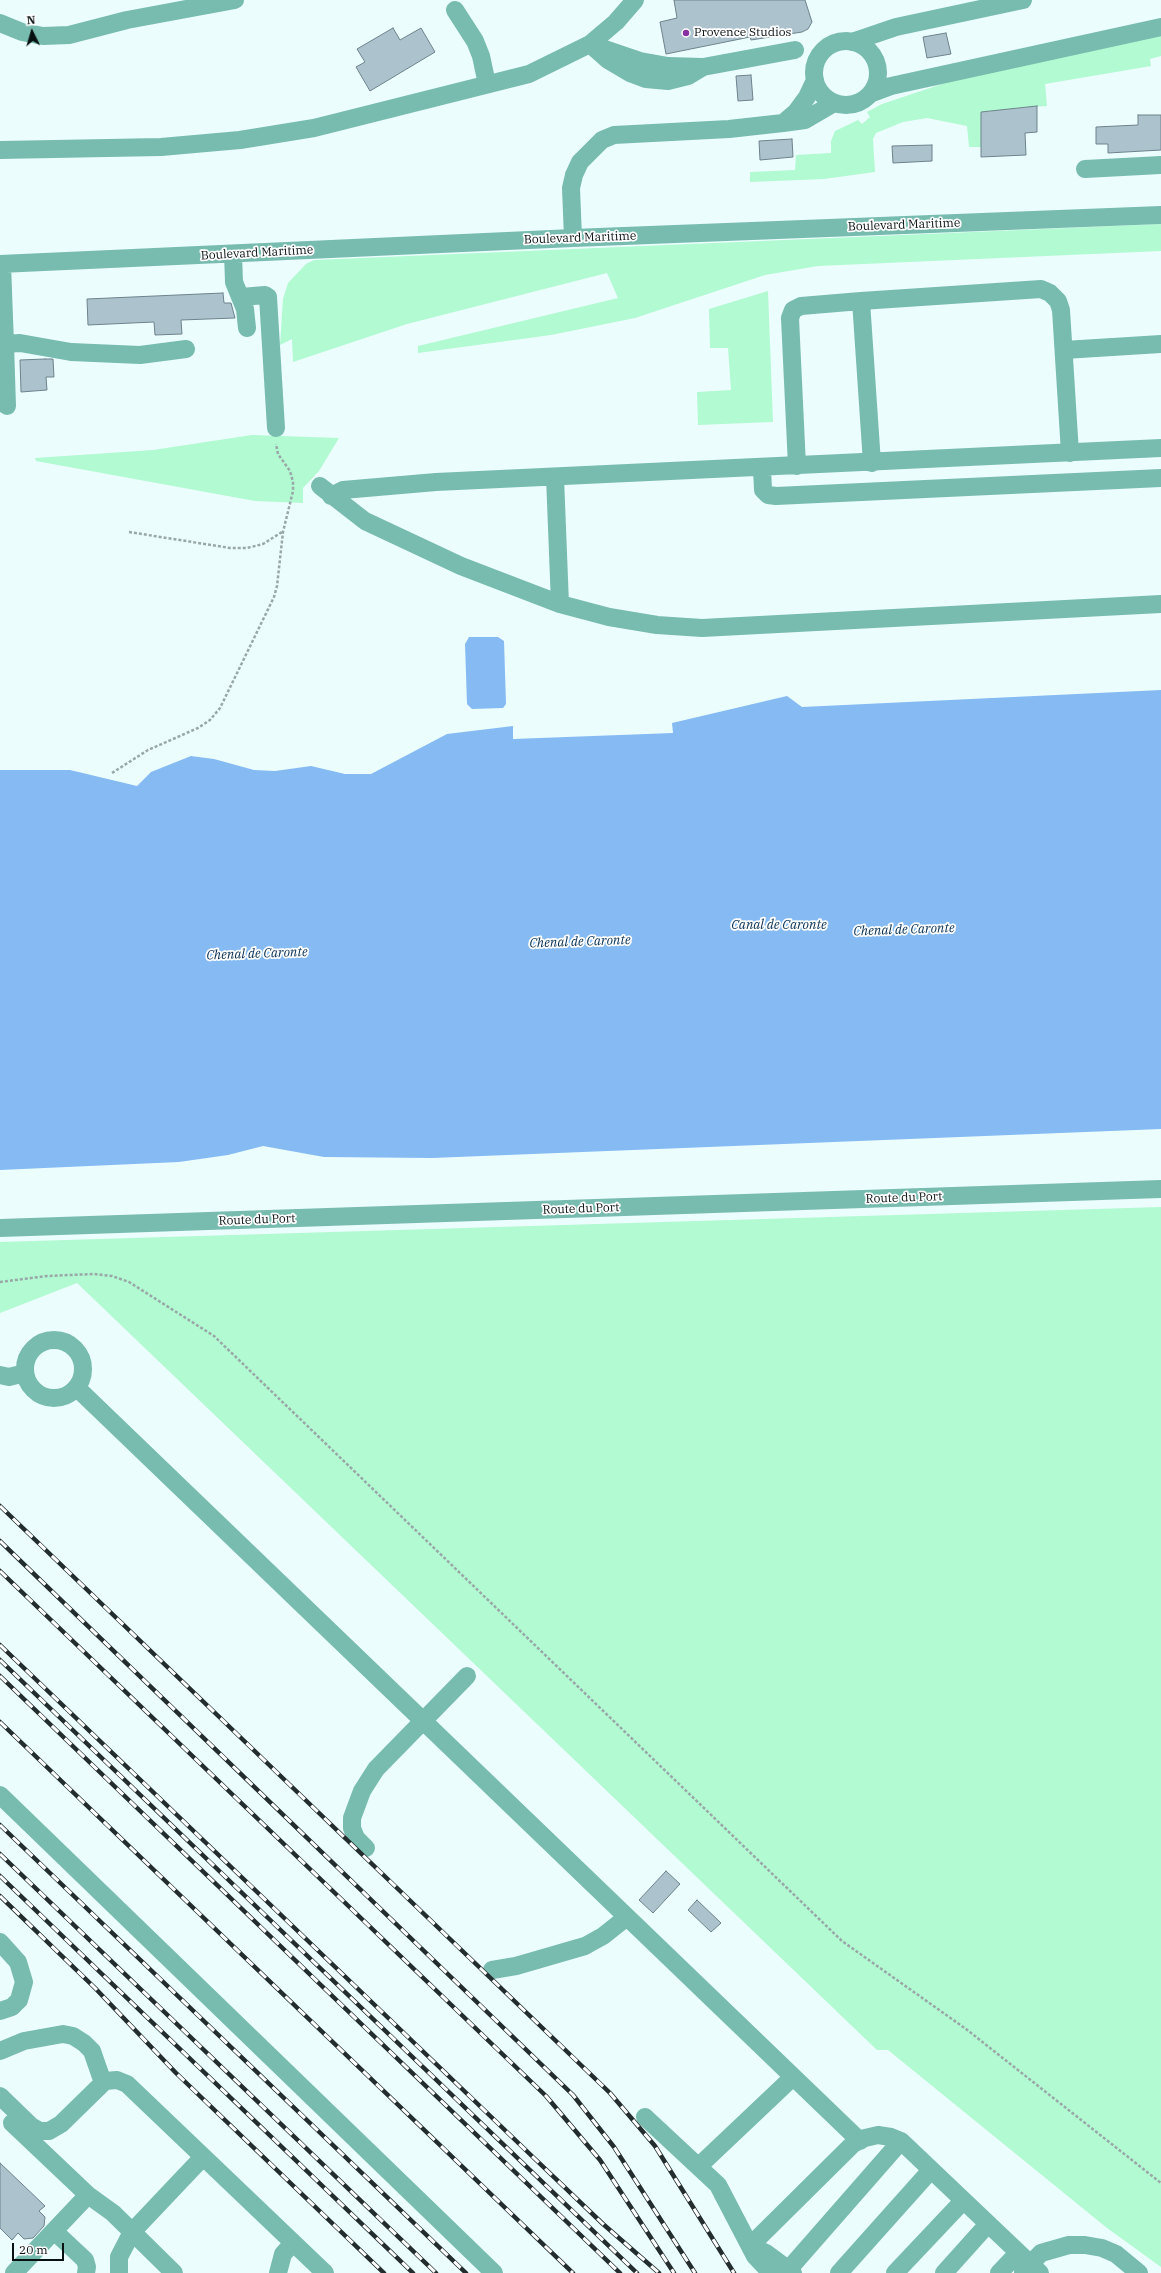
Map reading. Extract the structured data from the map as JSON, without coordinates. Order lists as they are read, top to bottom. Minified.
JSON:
{"streets":{"street":["Boulevard Maritime","Route du Port"]},"water":["Canal de Caronte","Chenal de Caronte"],"places":["Provence Studios"],"scale_bar":"20 m","north":"top"}
